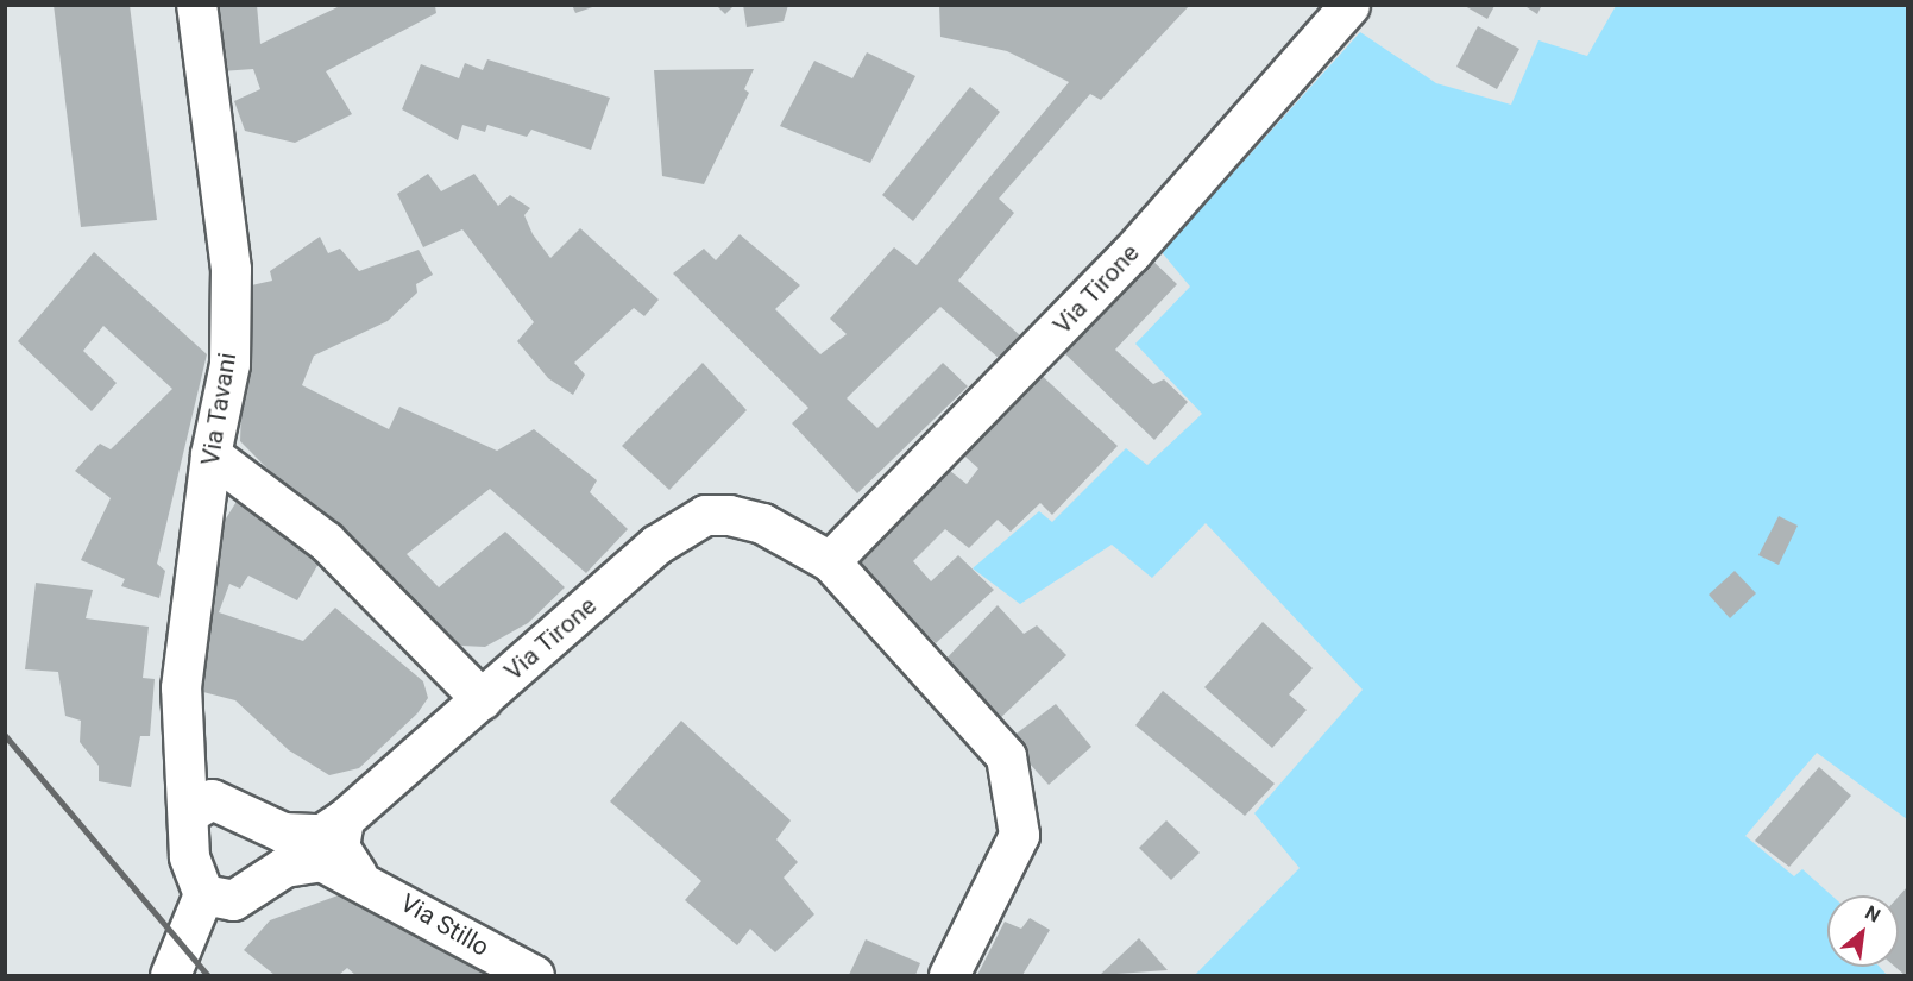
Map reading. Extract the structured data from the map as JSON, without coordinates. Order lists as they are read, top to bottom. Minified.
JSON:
{"streets":{"street":["Via Tirone","Via Tavani","Via Stillo"]},"crossings":[["Via Tirone","Via Tavani"],["Via Tavani","Via Stillo"]],"north":"top right"}
